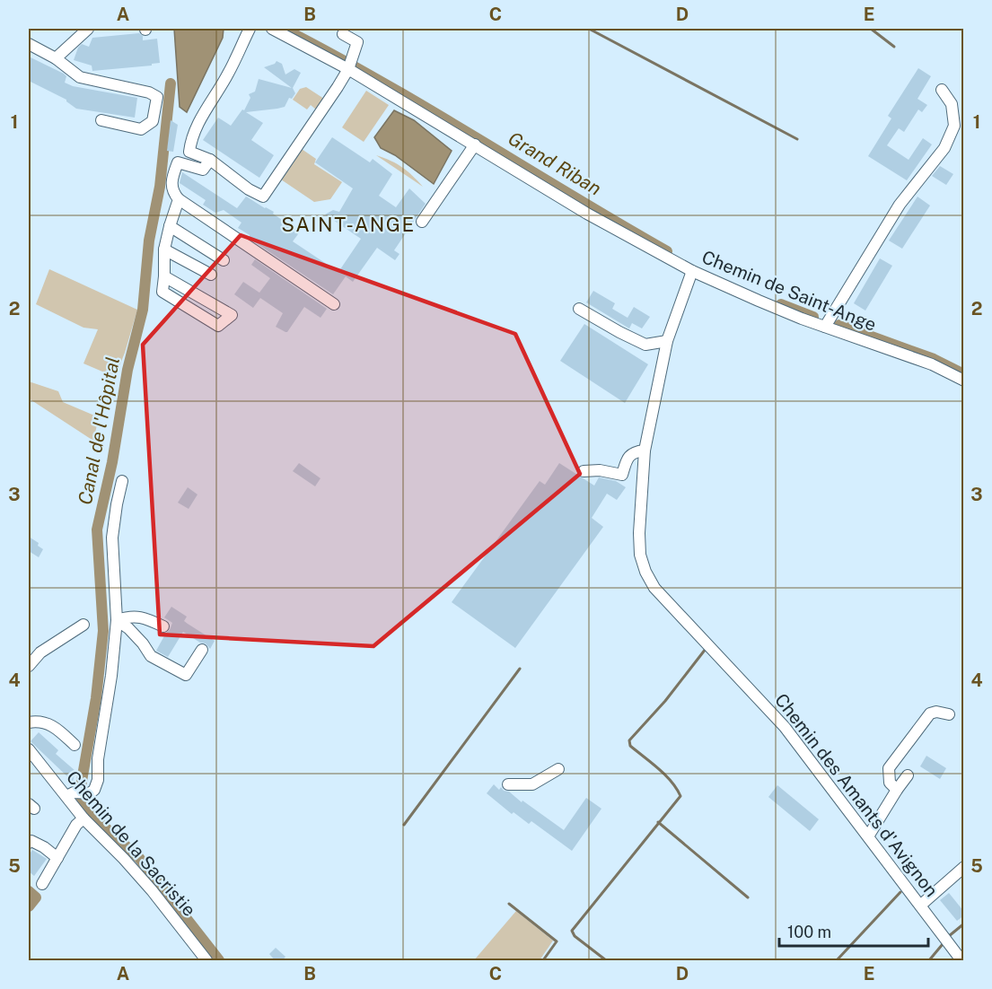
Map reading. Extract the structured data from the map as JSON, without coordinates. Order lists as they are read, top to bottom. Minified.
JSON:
{"streets":{"street":["Chemin de Saint-Ange","Chemin des Amants d'Avignon","Chemin de la Sacristie"]},"crossings":[["Chemin de Saint-Ange","Chemin des Amants d'Avignon"]],"districts":["SAINT-ANGE"],"water":["Grand Riban","Canal de l'Hôpital"],"scale_bar":"100 m","grid":{"columns":["A","B","C","D","E"],"rows":["1","2","3","4","5"]}}
